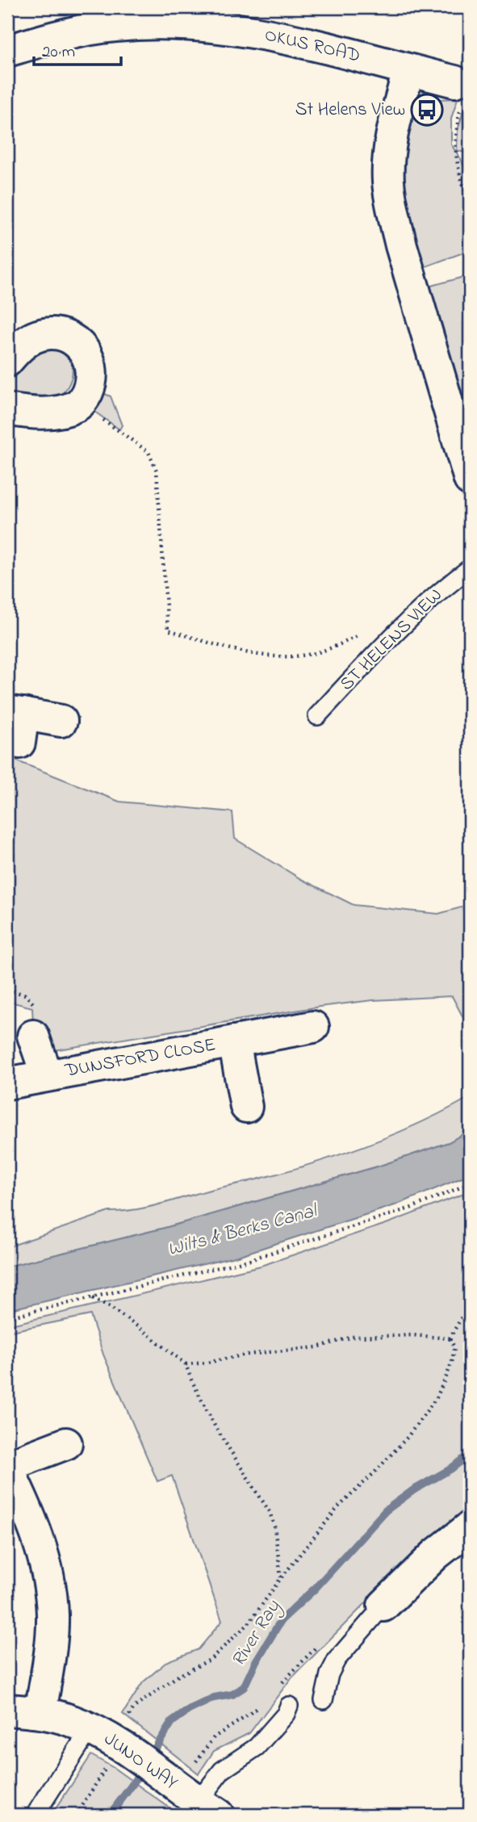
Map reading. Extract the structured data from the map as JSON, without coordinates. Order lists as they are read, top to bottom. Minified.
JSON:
{"streets":{"street":["OKUS ROAD","DUNSFORD CLOSE","JUNO WAY"],"lane":["ST HELENS VIEW"]},"water":["Wilts & Berks Canal","River Ray"],"places":{"bus stop":["St Helens View"]},"scale_bar":"20 m"}
